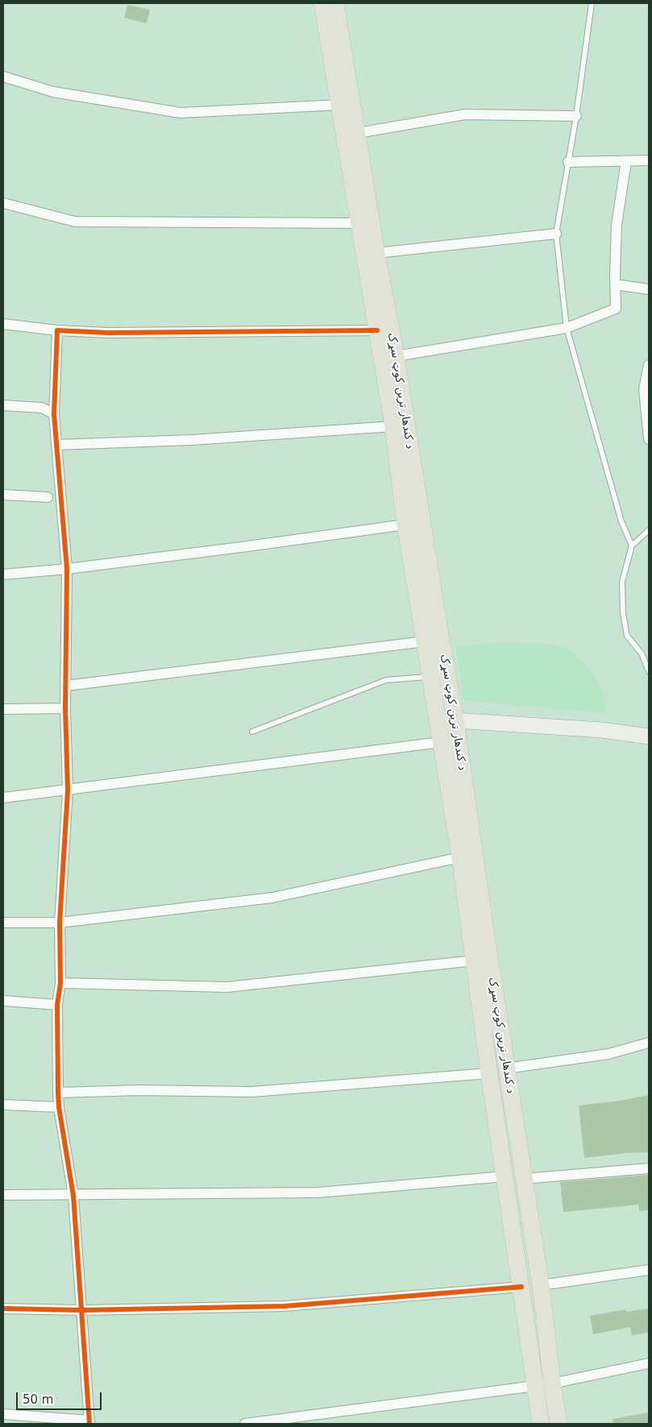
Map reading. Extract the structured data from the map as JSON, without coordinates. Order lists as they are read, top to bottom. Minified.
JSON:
{"streets":{"main road":["د کندهار ترين کوټ سړک"]},"scale_bar":"50 m"}
